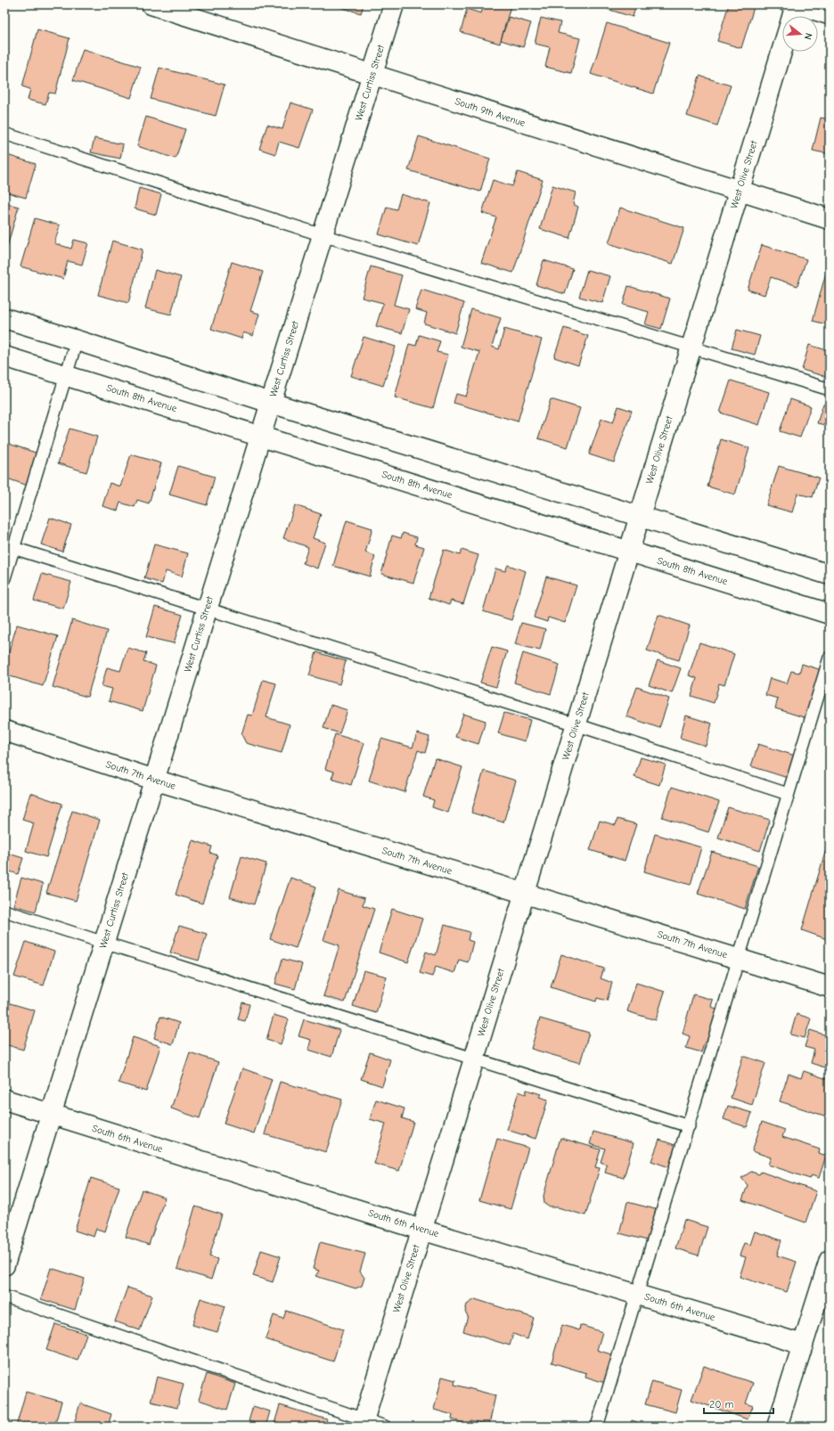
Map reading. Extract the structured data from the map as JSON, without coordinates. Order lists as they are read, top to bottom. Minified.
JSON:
{"streets":{"street":["West Curtiss Street","South 9th Avenue","West Olive Street","South 8th Avenue","South 7th Avenue","South 6th Avenue"]},"crossings":[["West Curtiss Street","South 9th Avenue"],["West Curtiss Street","South 8th Avenue"],["West Curtiss Street","South 7th Avenue"],["West Curtiss Street","South 6th Avenue"],["South 9th Avenue","West Olive Street"],["West Olive Street","South 8th Avenue"],["West Olive Street","South 7th Avenue"],["West Olive Street","South 6th Avenue"]],"scale_bar":"20 m","north":"right"}
